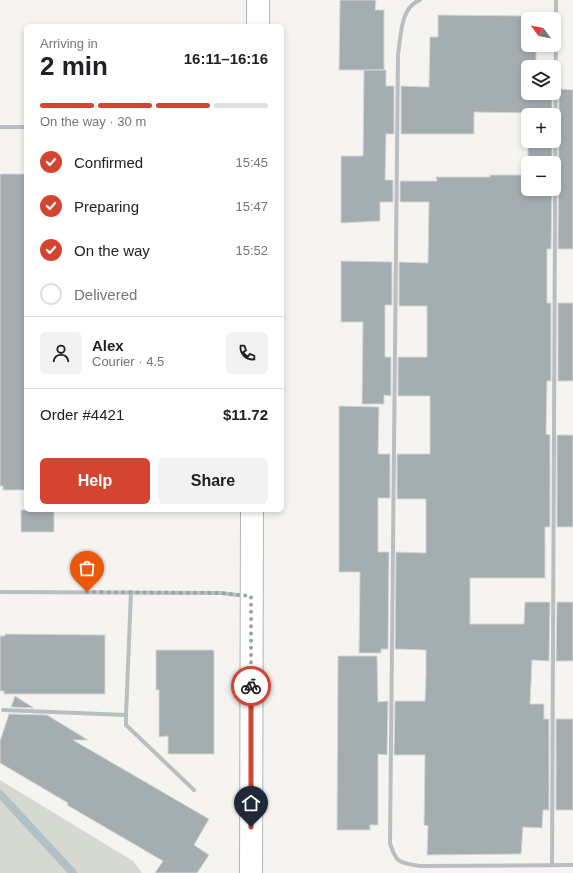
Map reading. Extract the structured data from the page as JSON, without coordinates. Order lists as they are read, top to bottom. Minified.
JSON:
{"north":"top left","page":{"map_buttons":["+","−"],"heading":["2 min","Arriving in","16:11–16:16"],"panel":["Alex","Courier · 4.5","Order #4421","$11.72"],"bar":"On the way · 30 m","list":[["Confirmed","15:45"],["Preparing","15:47"],["On the way","15:52"],"Delivered"],"buttons":["Help","Share"]}}
